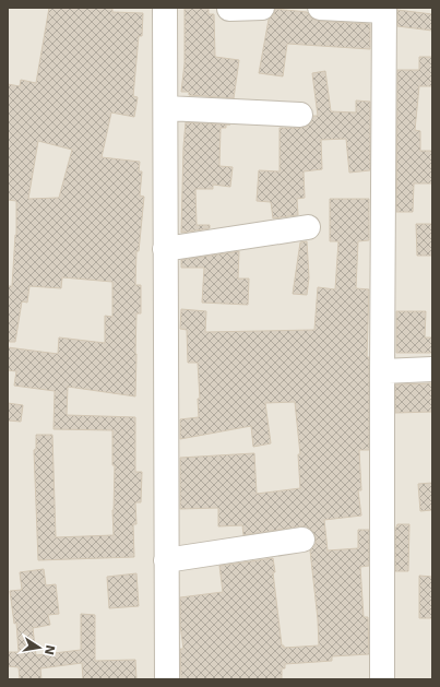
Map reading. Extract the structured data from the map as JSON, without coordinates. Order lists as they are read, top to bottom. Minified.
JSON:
{"north":"right"}
